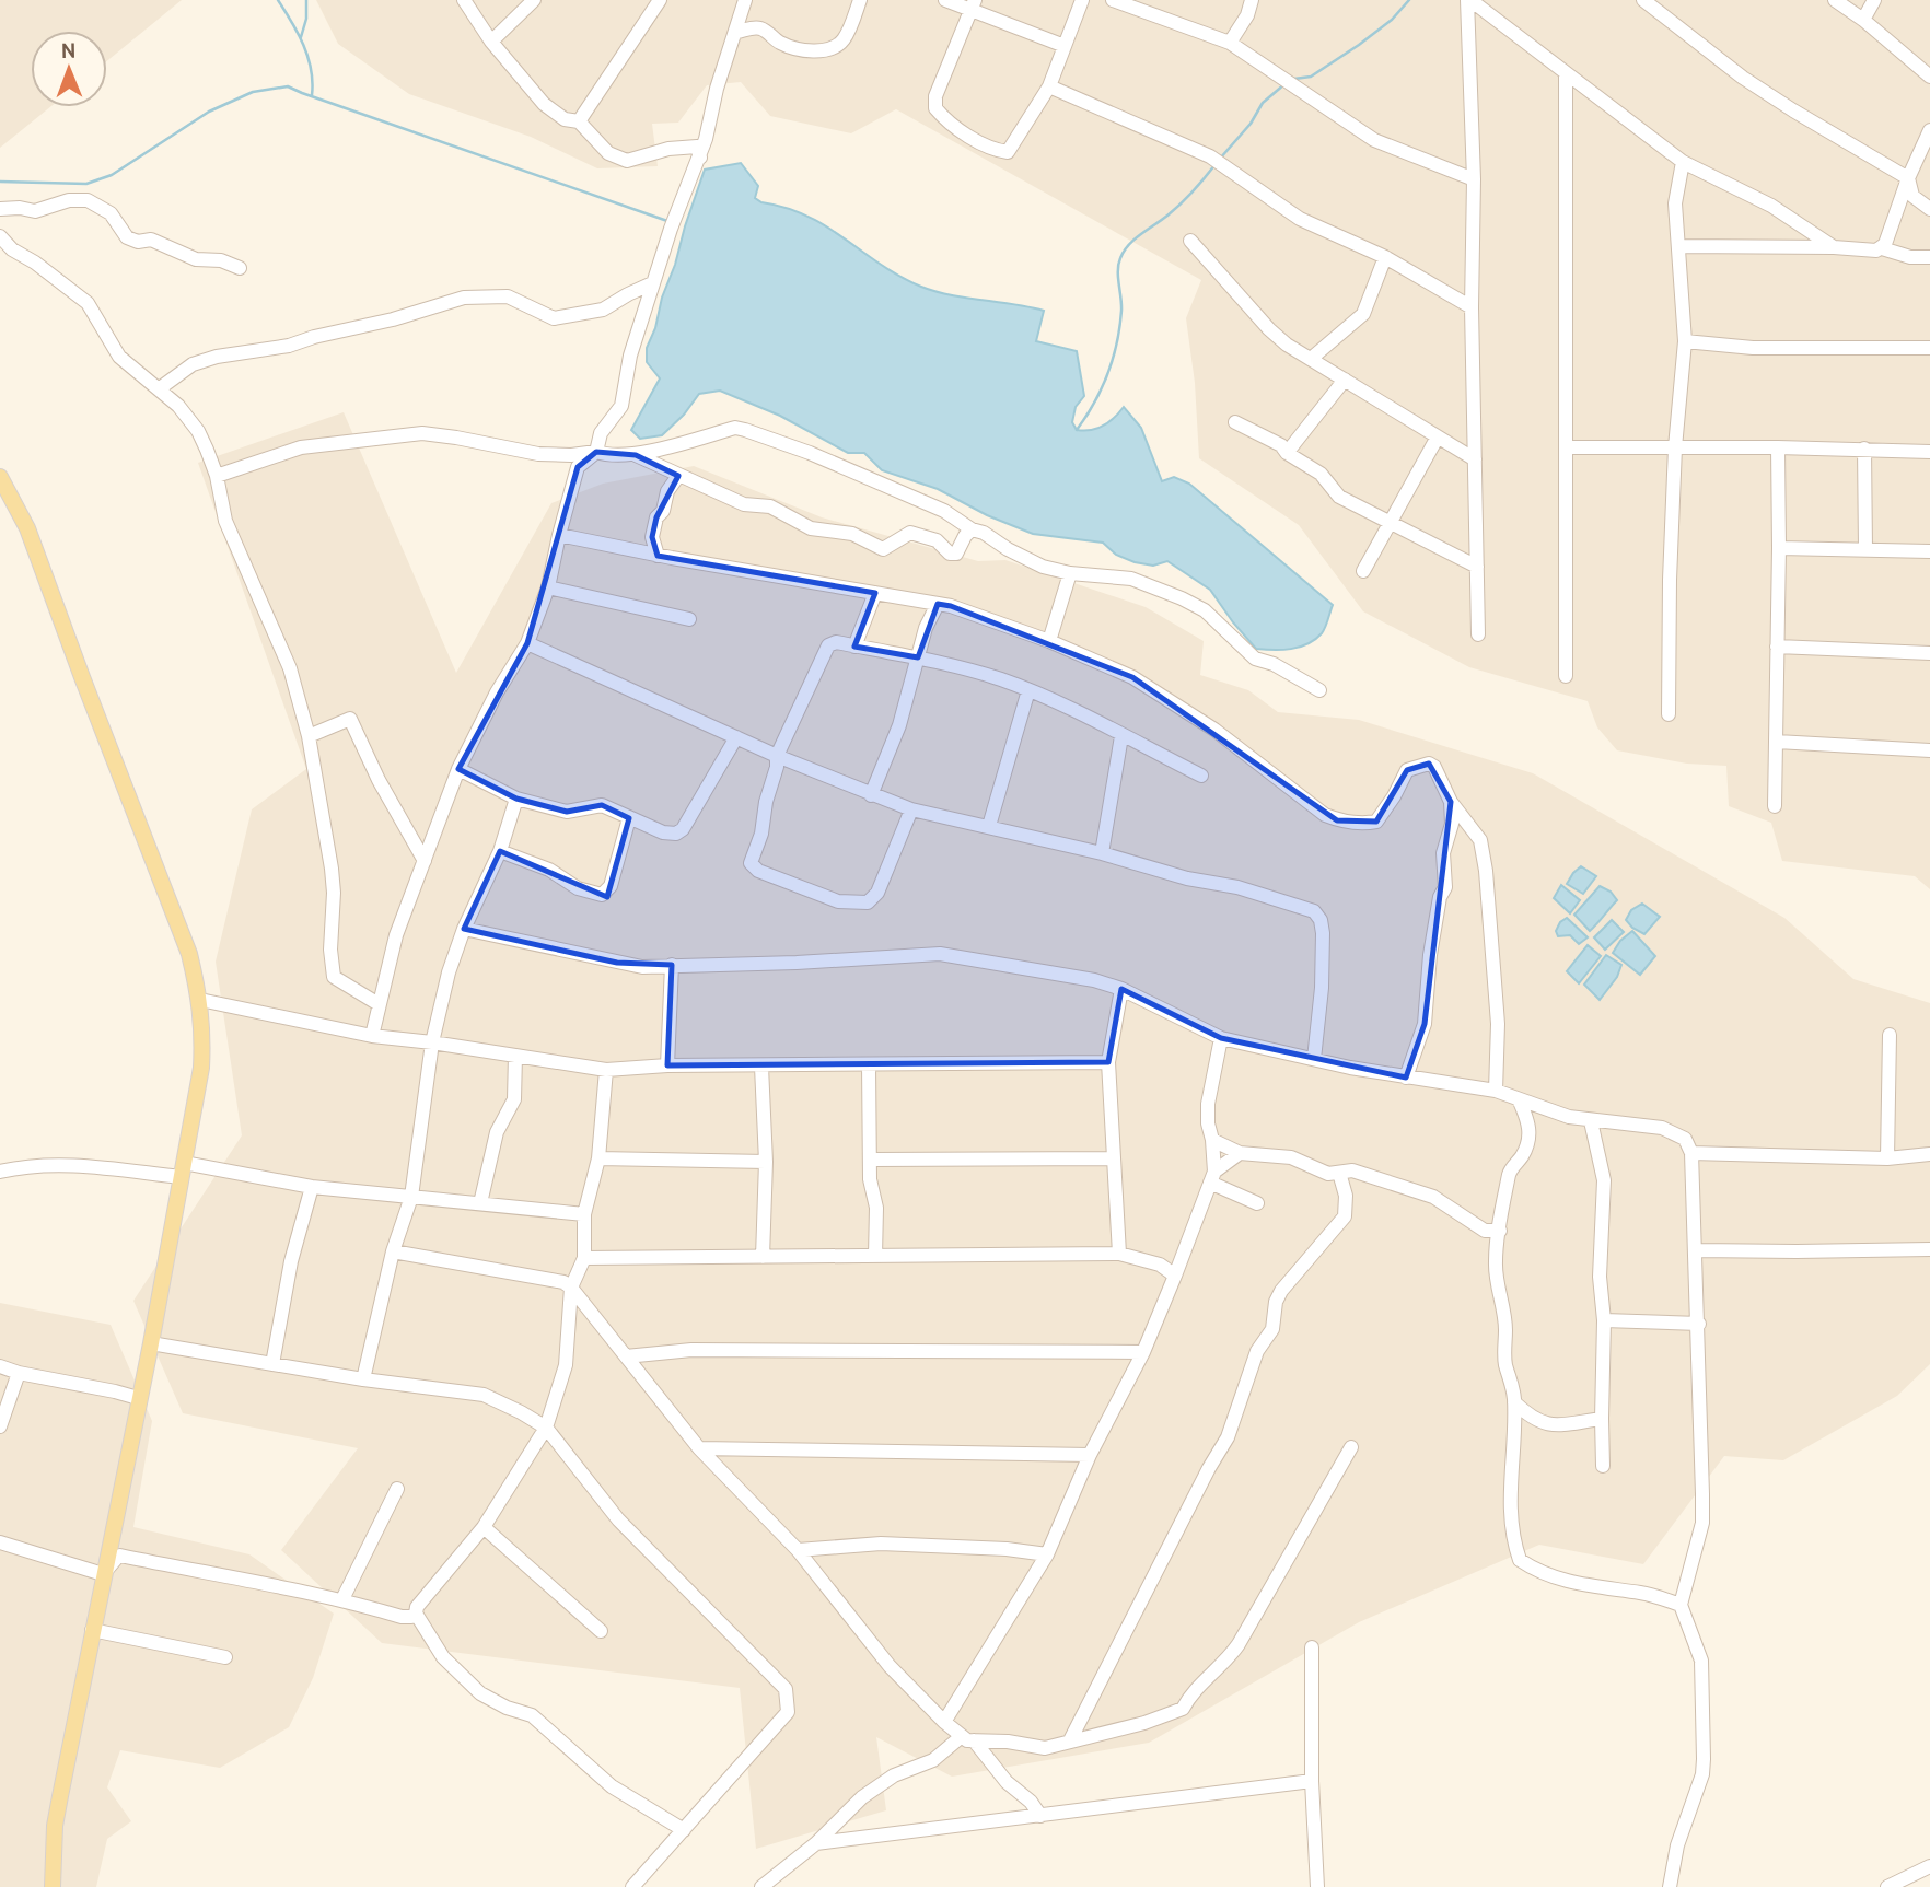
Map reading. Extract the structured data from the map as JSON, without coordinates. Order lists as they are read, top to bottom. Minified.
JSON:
{"north":"top"}
